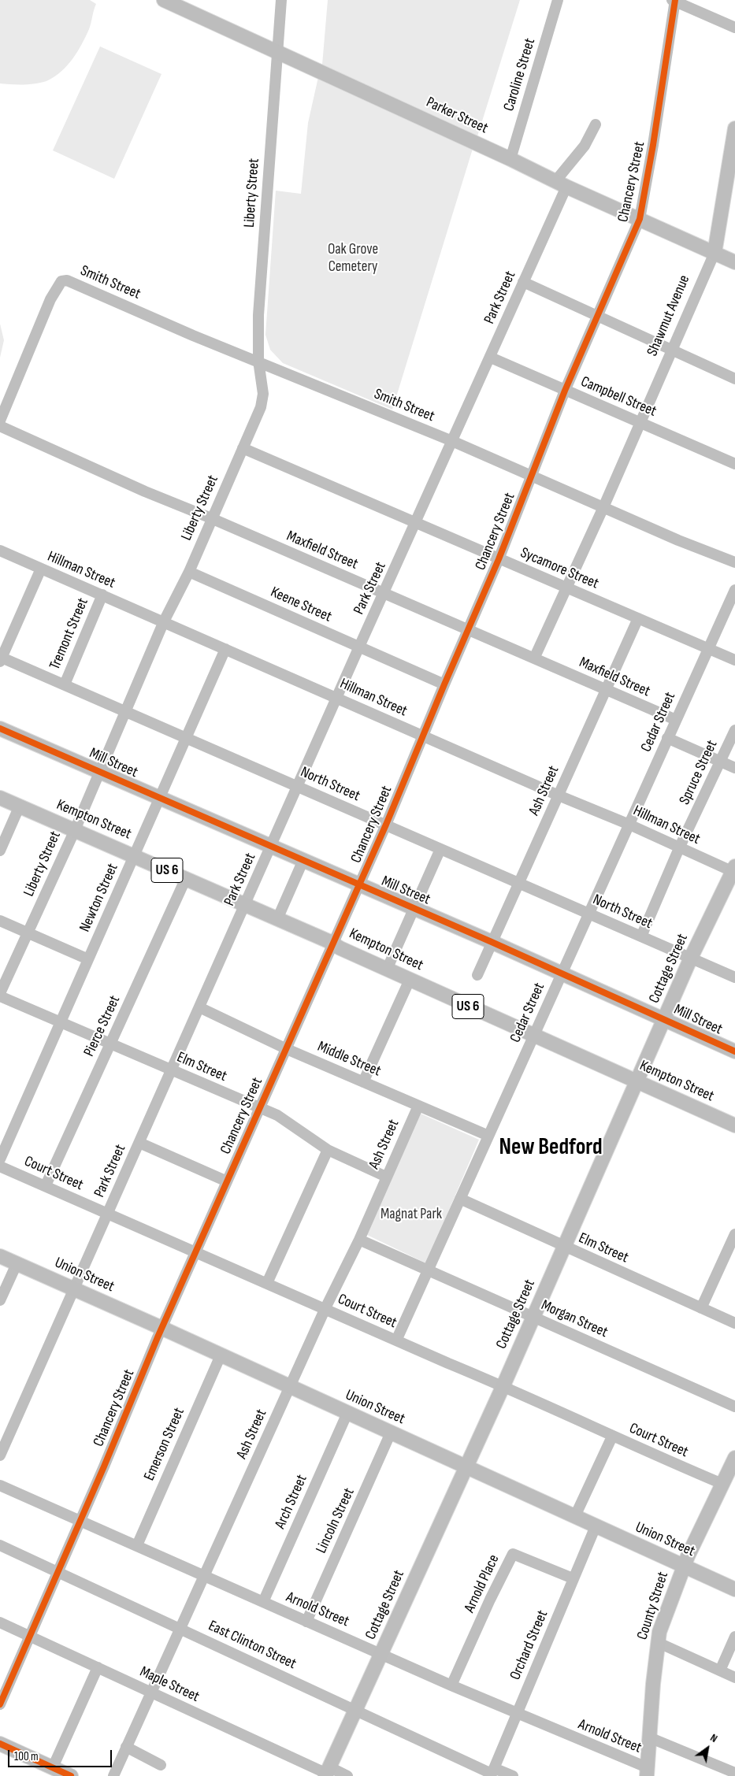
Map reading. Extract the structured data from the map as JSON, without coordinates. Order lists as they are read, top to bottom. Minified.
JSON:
{"streets":{"main road":["Parker Street","Shawmut Avenue","Mill Street","Kempton Street","US 6","Cottage Street","Union Street","County Street"],"street":["Caroline Street","Chancery Street","Liberty Street","Smith Street","Park Street","Campbell Street","Maxfield Street","Sycamore Street","Hillman Street","Keene Street","Tremont Street","Cedar Street","Spruce Street","North Street","Ash Street","Newton Street","Pierce Street","Middle Street","Elm Street","Court Street","Morgan Street","Emerson Street","Arch Street","Lincoln Street","Arnold Place","Arnold Street","East Clinton Street","Orchard Street","Maple Street"]},"crossings":[["Caroline Street","Parker Street"],["Parker Street","Chancery Street"],["Parker Street","Liberty Street"],["Parker Street","Park Street"],["Parker Street","Shawmut Avenue"],["Chancery Street","Smith Street"],["Chancery Street","Campbell Street"],["Chancery Street","Maxfield Street"],["Chancery Street","Sycamore Street"],["Chancery Street","Hillman Street"],["Chancery Street","Keene Street"],["Chancery Street","Mill Street"],["Chancery Street","North Street"],["Chancery Street","Kempton Street"],["Chancery Street","Middle Street"],["Chancery Street","Elm Street"],["Chancery Street","Court Street"],["Chancery Street","Union Street"],["Chancery Street","Arnold Street"],["Chancery Street","East Clinton Street"],["Chancery Street","Maple Street"],["Liberty Street","Smith Street"],["Liberty Street","Maxfield Street"],["Liberty Street","Sycamore Street"],["Liberty Street","Hillman Street"],["Liberty Street","Keene Street"],["Liberty Street","Mill Street"],["Liberty Street","North Street"],["Liberty Street","Kempton Street"],["Liberty Street","Elm Street"],["Smith Street","Park Street"],["Smith Street","Shawmut Avenue"],["Park Street","Campbell Street"],["Park Street","Maxfield Street"],["Park Street","Sycamore Street"],["Park Street","Hillman Street"],["Park Street","Keene Street"],["Park Street","Mill Street"],["Park Street","North Street"],["Park Street","Kempton Street"],["Park Street","Middle Street"],["Park Street","Elm Street"],["Park Street","Court Street"],["Park Street","Union Street"],["Shawmut Avenue","Campbell Street"],["Maxfield Street","Cedar Street"],["Maxfield Street","Ash Street"],["Sycamore Street","Cedar Street"],["Sycamore Street","Ash Street"],["Hillman Street","Tremont Street"],["Hillman Street","Cedar Street"],["Hillman Street","Spruce Street"],["Hillman Street","Ash Street"],["Hillman Street","Newton Street"],["Hillman Street","Cottage Street"],["Tremont Street","North Street"],["Cedar Street","Mill Street"],["Cedar Street","North Street"],["Cedar Street","Kempton Street"],["Cedar Street","Middle Street"],["Cedar Street","Elm Street"],["Cedar Street","Court Street"],["Cedar Street","Morgan Street"],["Mill Street","Ash Street"],["Mill Street","Newton Street"],["Mill Street","Cottage Street"],["Spruce Street","North Street"],["North Street","Ash Street"],["North Street","Newton Street"],["North Street","Cottage Street"],["Ash Street","Middle Street"],["Ash Street","Elm Street"],["Ash Street","Court Street"],["Ash Street","Union Street"],["Ash Street","Morgan Street"],["Ash Street","Arnold Street"],["Ash Street","East Clinton Street"],["Ash Street","Maple Street"],["Kempton Street","Newton Street"],["Kempton Street","Cottage Street"],["Kempton Street","Pierce Street"],["Newton Street","Elm Street"],["Cottage Street","Elm Street"],["Cottage Street","Court Street"],["Cottage Street","Union Street"],["Cottage Street","Morgan Street"],["Cottage Street","Arnold Street"],["Cottage Street","East Clinton Street"],["Cottage Street","Maple Street"],["Pierce Street","Elm Street"],["Pierce Street","Court Street"],["Court Street","County Street"],["Union Street","Emerson Street"],["Union Street","Arch Street"],["Union Street","Lincoln Street"],["Union Street","County Street"],["Union Street","Orchard Street"],["Emerson Street","Arnold Street"],["Arch Street","Arnold Street"],["Lincoln Street","Arnold Street"],["Arnold Place","Arnold Street"],["Arnold Place","Orchard Street"],["County Street","Arnold Street"],["Arnold Street","Orchard Street"],["East Clinton Street","Orchard Street"]],"districts":["New Bedford"],"parks":["Oak Grove Cemetery","Magnat Park"],"scale_bar":"100 m","north":"top right"}
